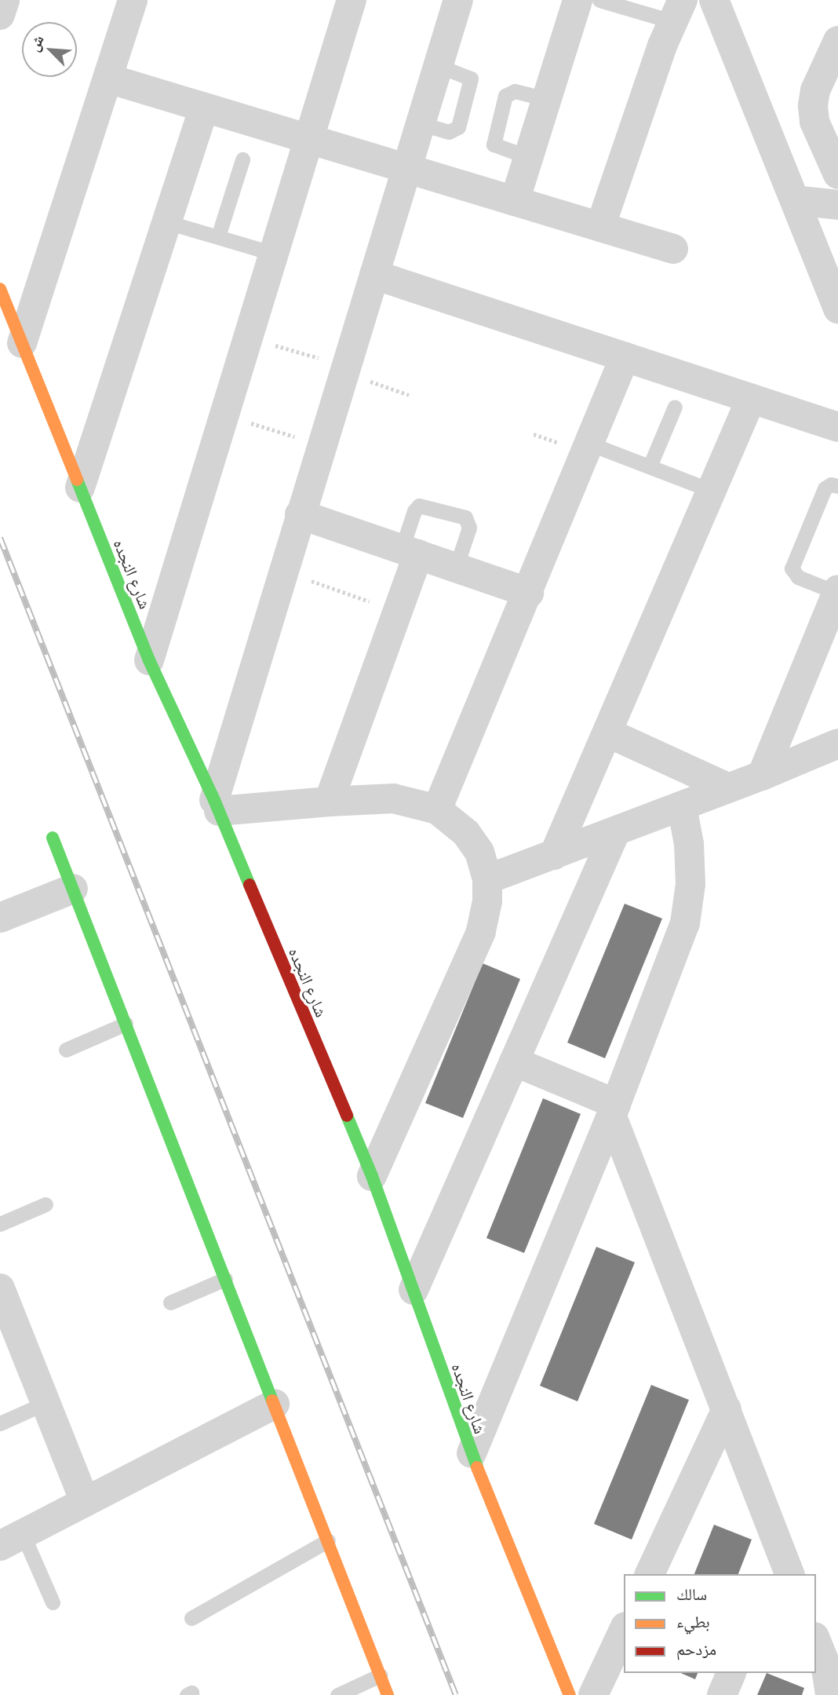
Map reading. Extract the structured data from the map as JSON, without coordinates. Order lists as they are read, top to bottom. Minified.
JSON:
{"streets":{"street":["شارع النجده"]},"legend":["سالك","بطيء","مزدحم"],"north":"top left"}
